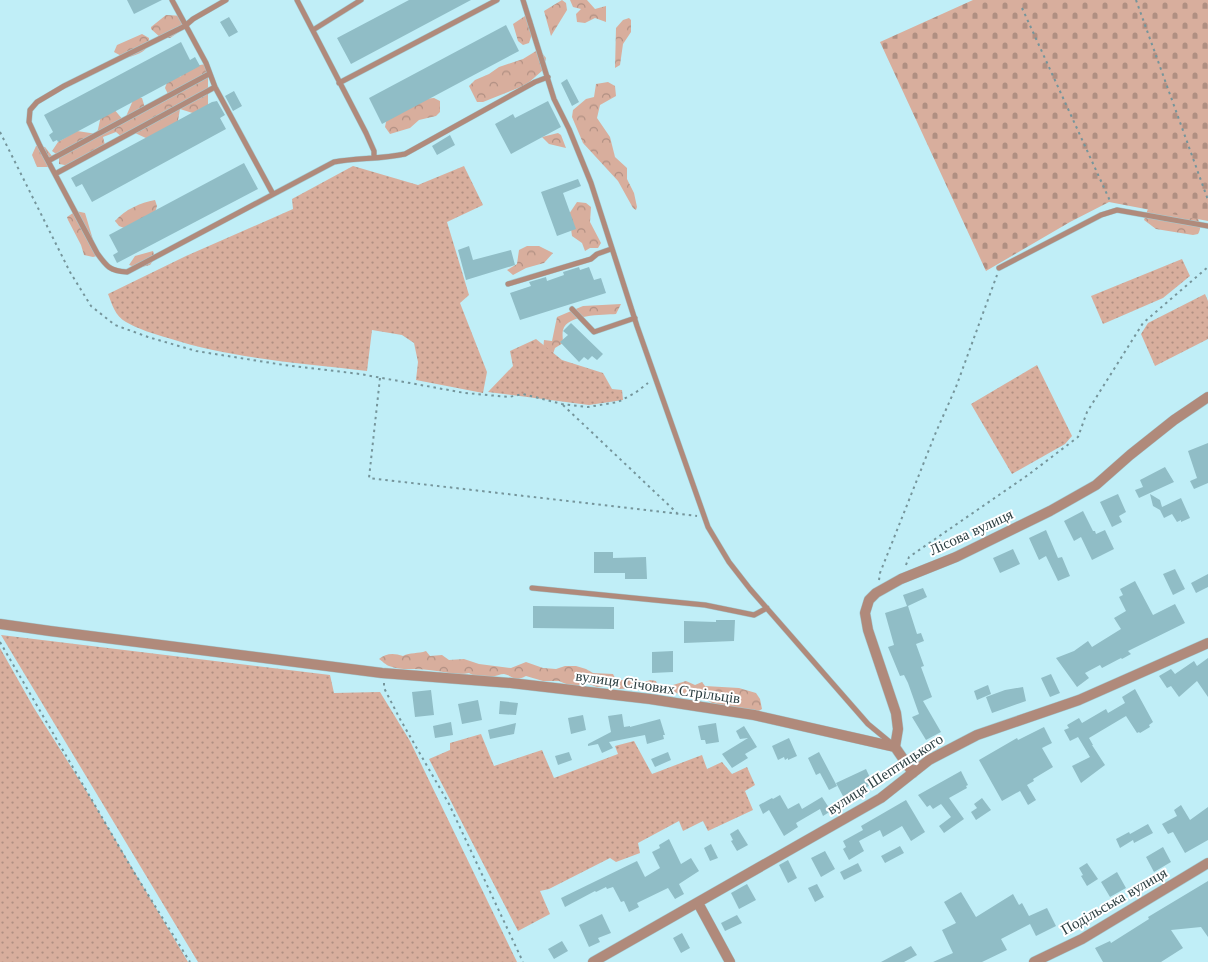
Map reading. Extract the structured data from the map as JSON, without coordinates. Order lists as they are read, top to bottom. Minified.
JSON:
{"streets":{"street":["Лісова вулиця","вулиця Січових Стрільців","вулиця Шептицького","Подільська вулиця"]},"crossings":[["Лісова вулиця","вулиця Січових Стрільців"]]}
